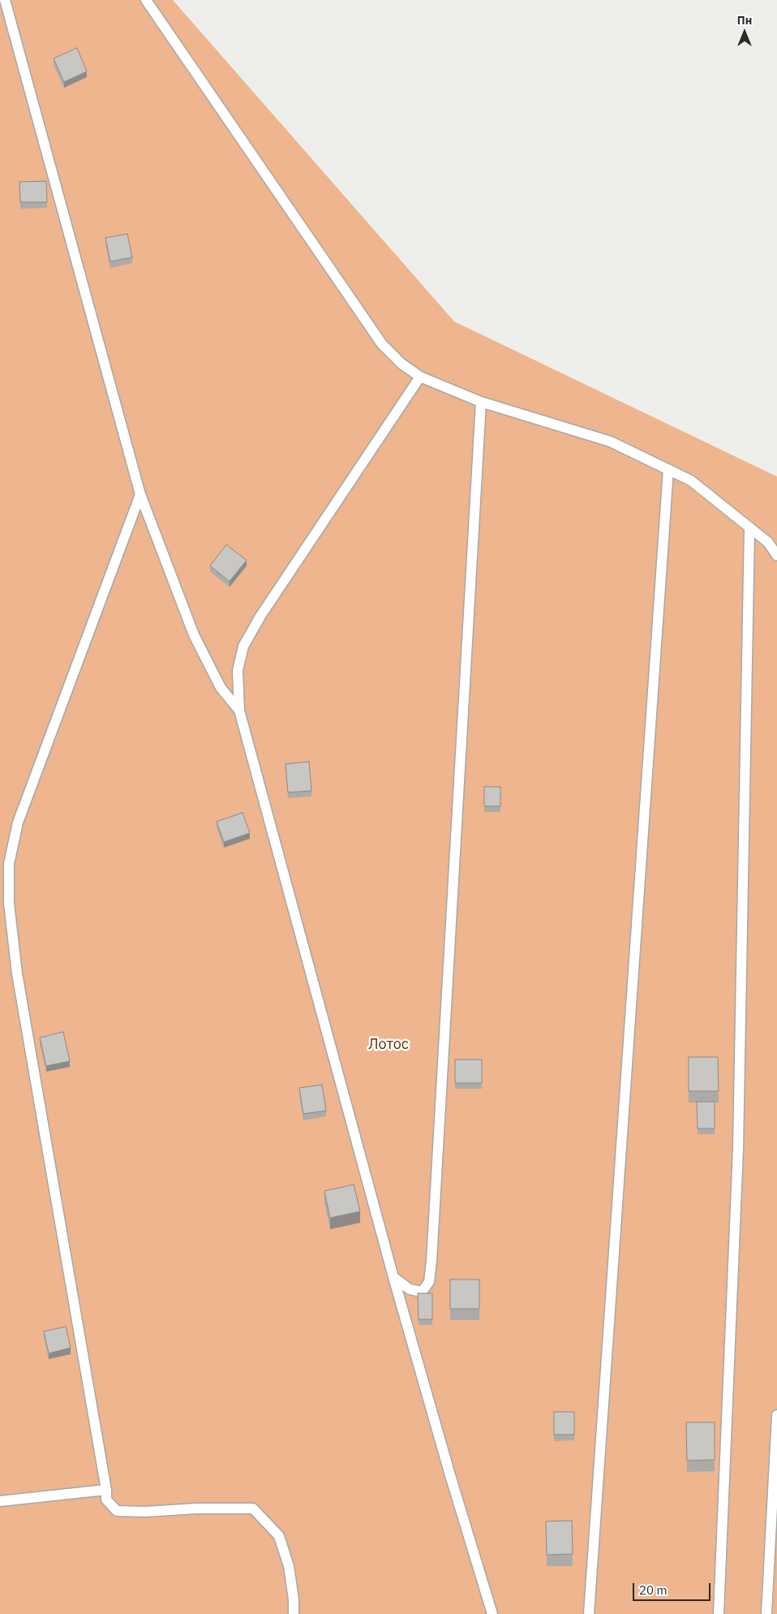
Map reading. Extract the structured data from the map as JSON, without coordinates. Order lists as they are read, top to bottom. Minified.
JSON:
{"parks":["Лотос"],"scale_bar":"20 m","north":"top"}
